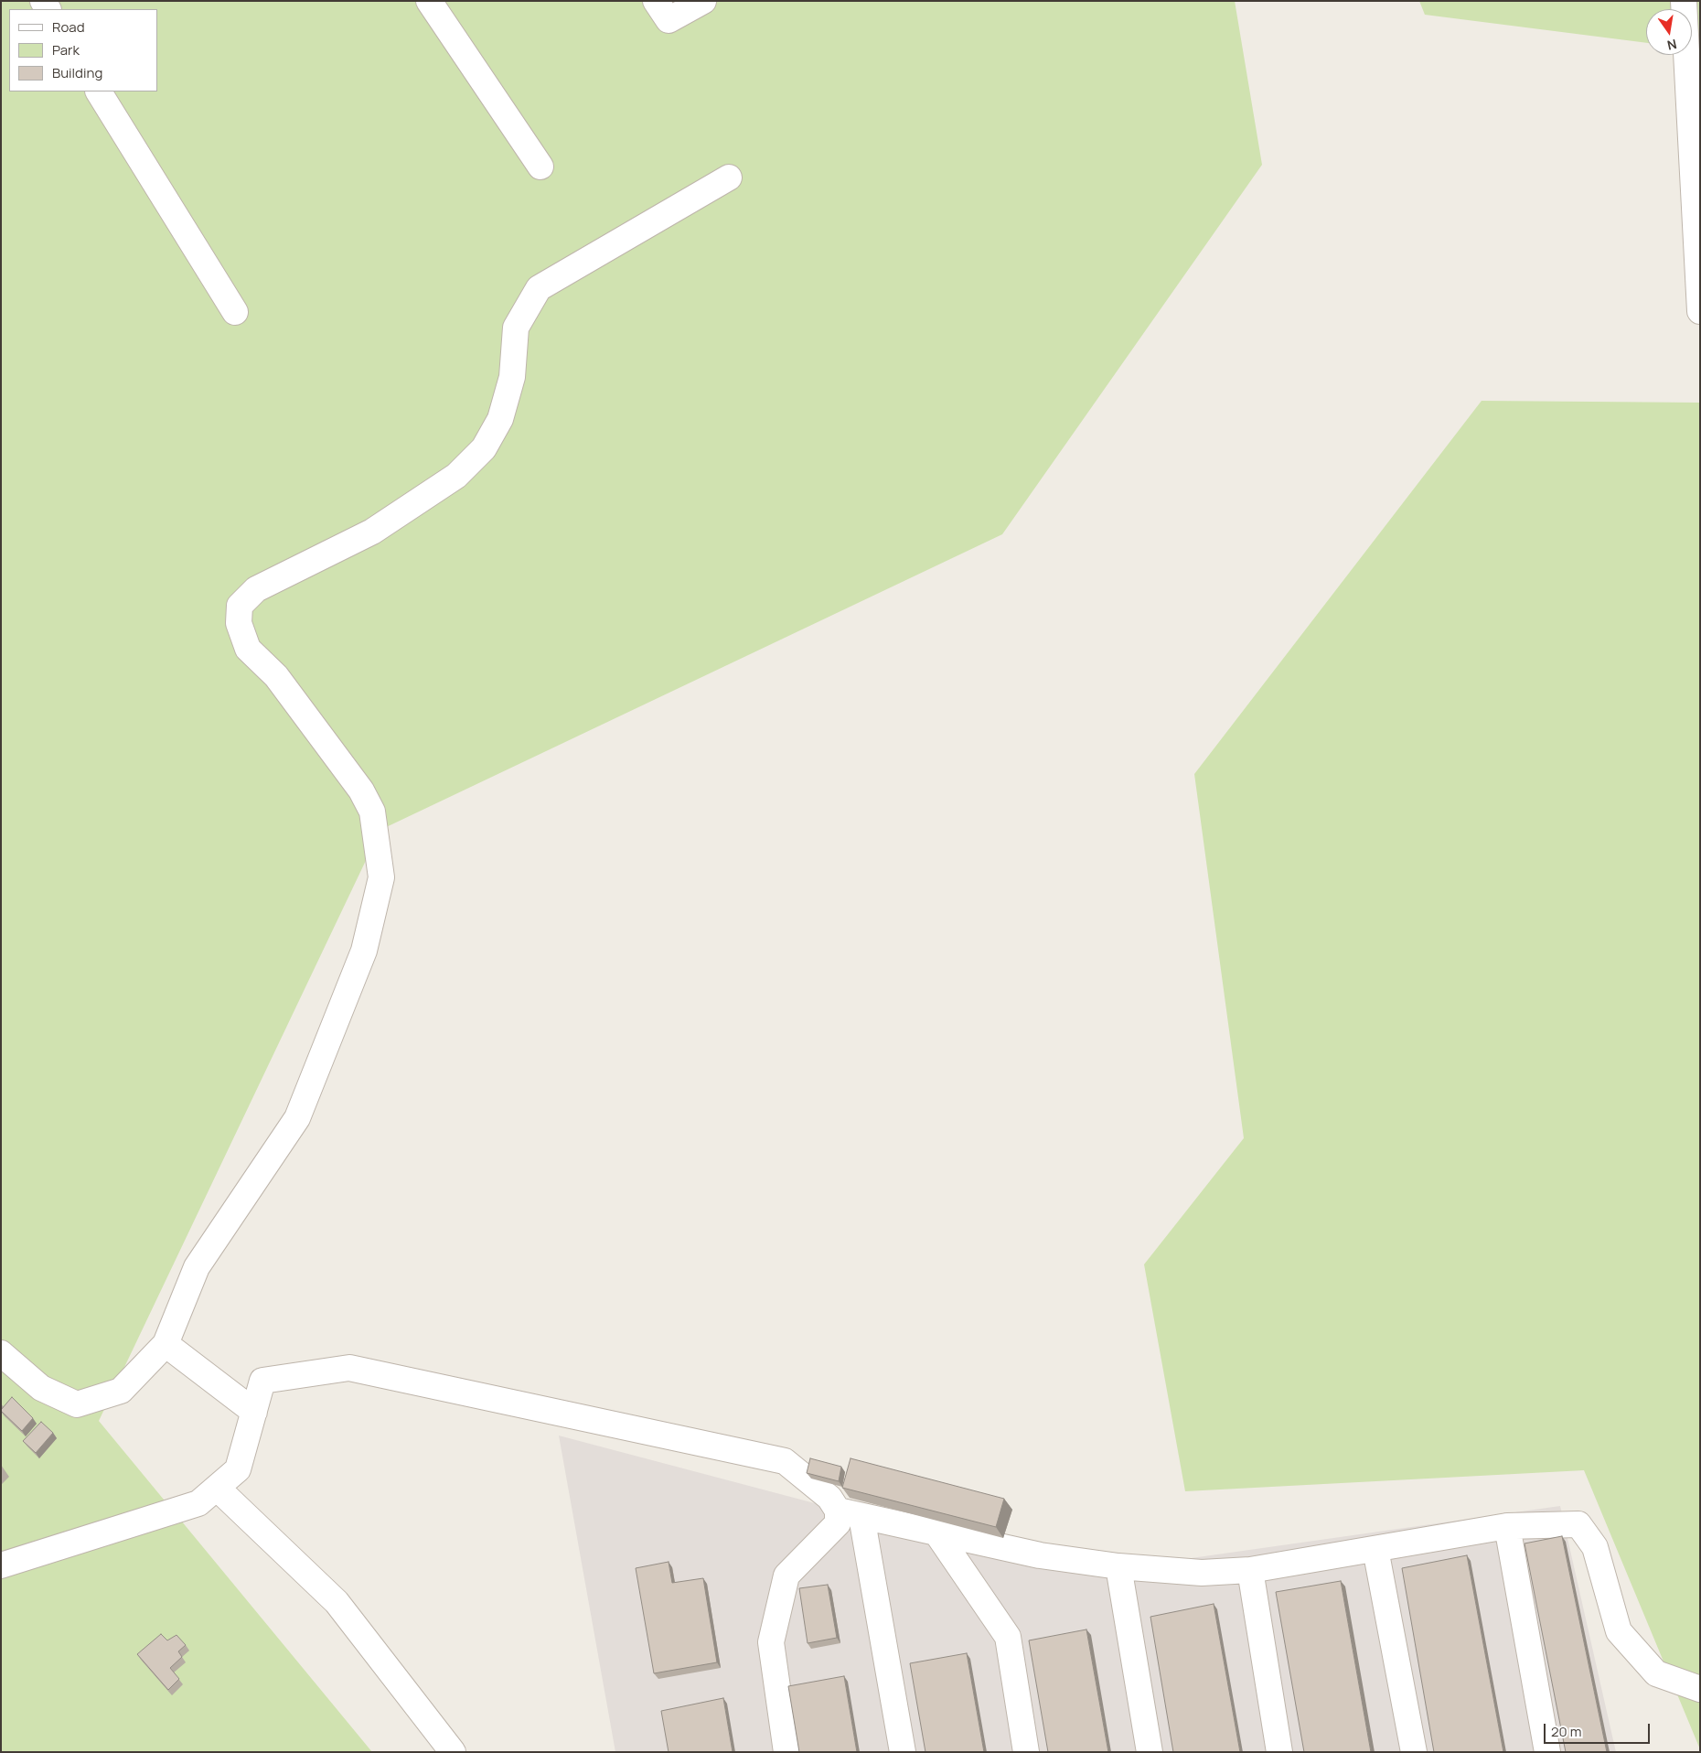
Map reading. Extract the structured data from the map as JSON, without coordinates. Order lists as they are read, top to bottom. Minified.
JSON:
{"legend":["Road","Park","Building"],"scale_bar":"20 m","north":"bottom"}
